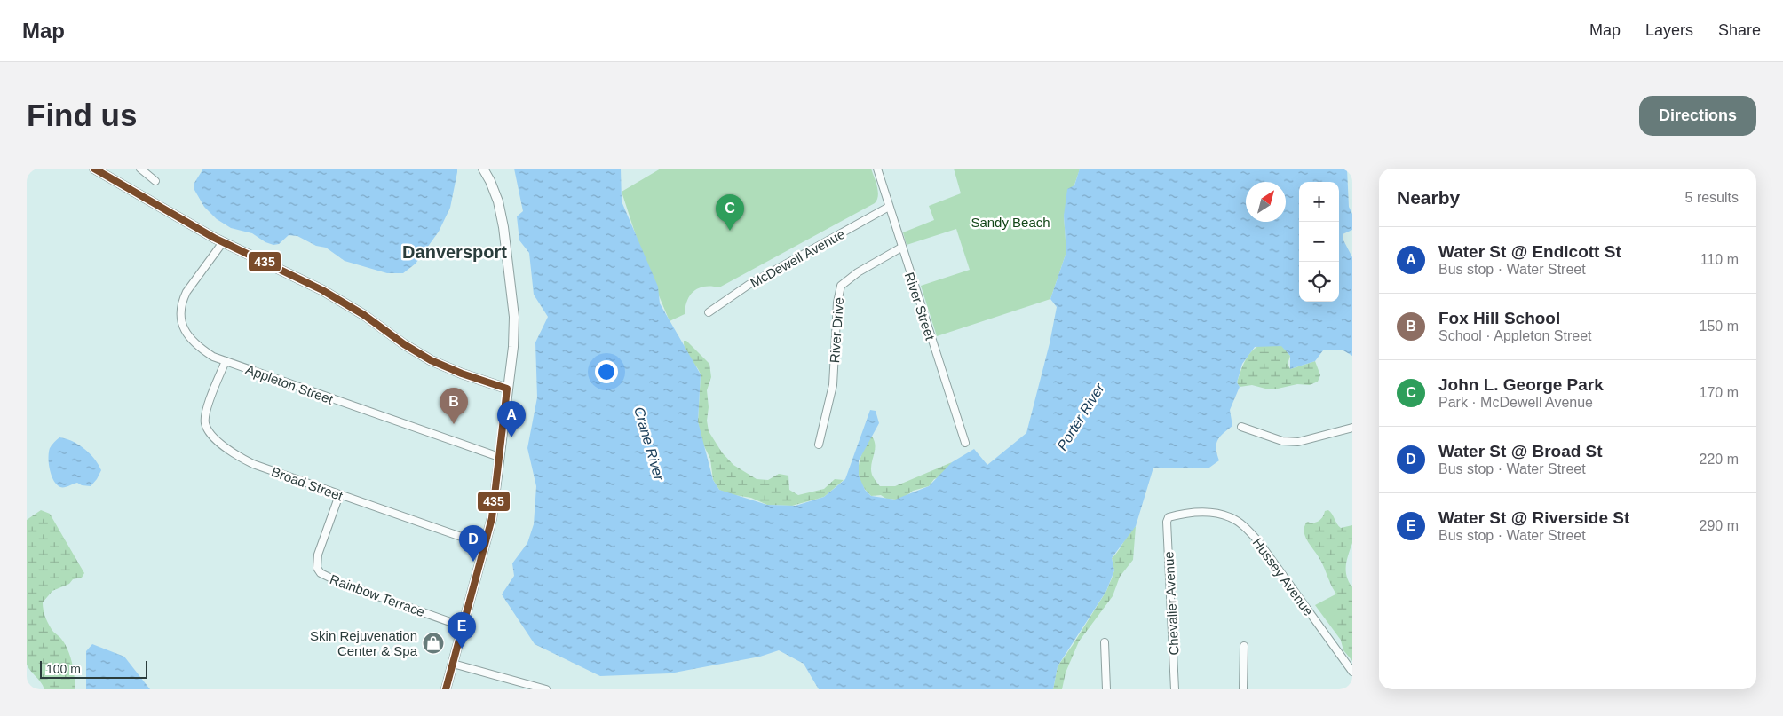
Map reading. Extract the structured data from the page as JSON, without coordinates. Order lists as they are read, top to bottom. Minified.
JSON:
{"streets":{"street":["McDewell Avenue","River Street","River Drive","Appleton Street","Broad Street","Hussey Avenue","Rainbow Terrace","Chevalier Avenue"]},"crossings":[["McDewell Avenue","River Street"],["River Street","River Drive"],["Appleton Street","Broad Street"],["Broad Street","Rainbow Terrace"],["Hussey Avenue","Chevalier Avenue"]],"districts":["Danversport"],"water":["Porter River","Crane River"],"parks":["Sandy Beach"],"places":{"shop":["Skin Rejuvenation Center & Spa"]},"lines":["transit line 435"],"scale_bar":"100 m","north":"top right","page":{"header":"Map","nav":["Map","Layers","Share"],"buttons":"Directions","title":"Find us","heading":["Nearby","5 results"],"map_buttons":["+","−"],"pins":["C","B","A","D","E"],"list":[{"mark":"A","name":"Water St @ Endicott St","note":"Bus stop · Water Street","value":"110 m"},{"mark":"B","name":"Fox Hill School","note":"School · Appleton Street","value":"150 m"},{"mark":"C","name":"John L. George Park","note":"Park · McDewell Avenue","value":"170 m"},{"mark":"D","name":"Water St @ Broad St","note":"Bus stop · Water Street","value":"220 m"},{"mark":"E","name":"Water St @ Riverside St","note":"Bus stop · Water Street","value":"290 m"}],"scale":"100 m"}}
